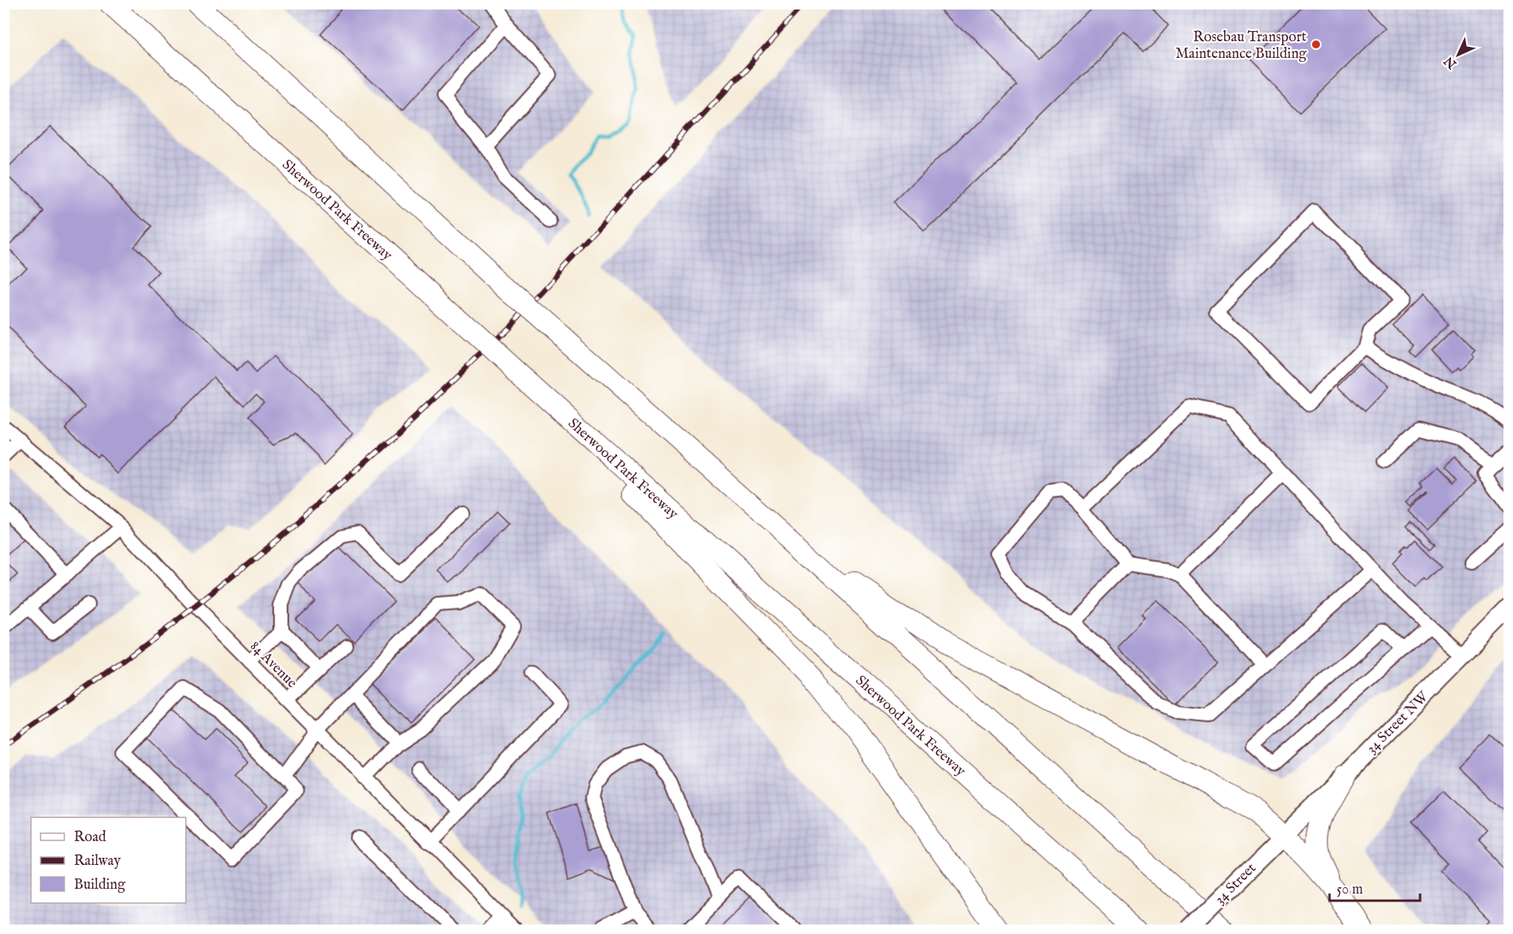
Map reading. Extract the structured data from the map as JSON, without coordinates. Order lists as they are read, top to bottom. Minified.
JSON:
{"streets":{"highway":["Sherwood Park Freeway"],"main road":["34 Street NW","34 Street"],"street":["84 Avenue"]},"crossings":[["34 Street NW","34 Street"]],"places":["Rosebau Transport Maintenance Building"],"legend":["Road","Railway","Building"],"scale_bar":"50 m","north":"bottom left"}
